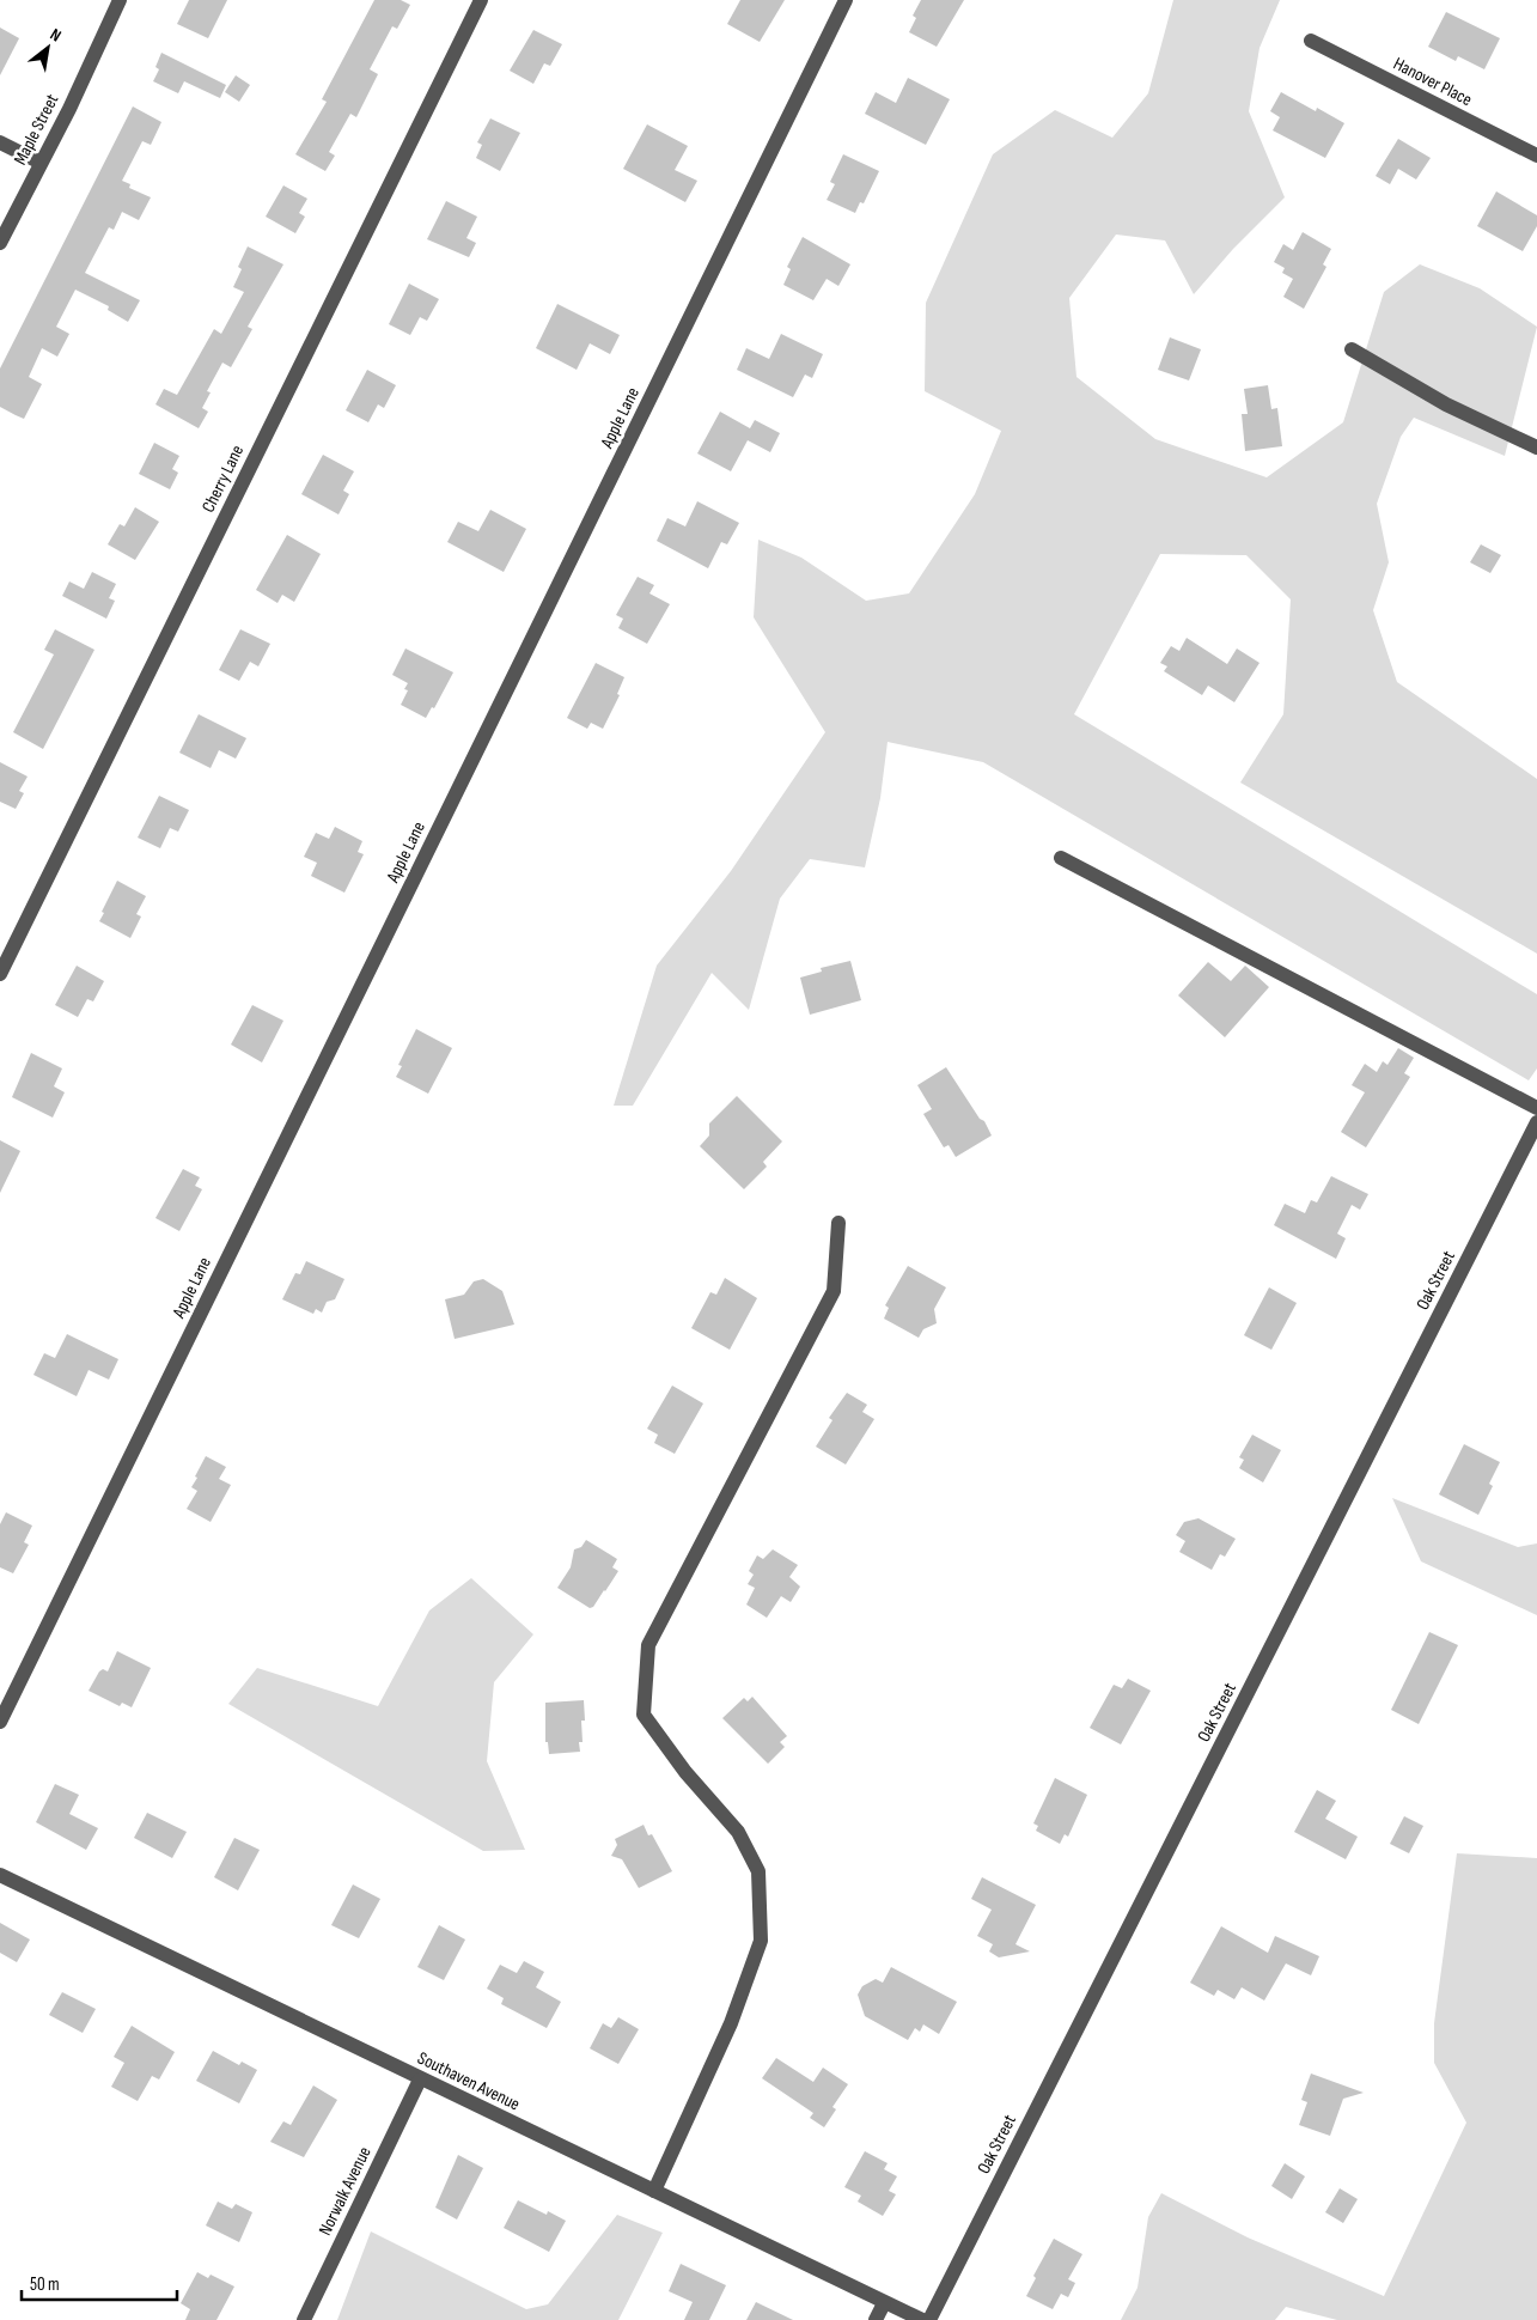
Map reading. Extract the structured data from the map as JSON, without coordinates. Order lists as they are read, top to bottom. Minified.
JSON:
{"streets":{"street":["Hanover Place","Maple Street","Apple Lane","Cherry Lane","Oak Street","Southaven Avenue","Norwalk Avenue"]},"crossings":[["Southaven Avenue","Norwalk Avenue"]],"scale_bar":"50 m","north":"top right"}
